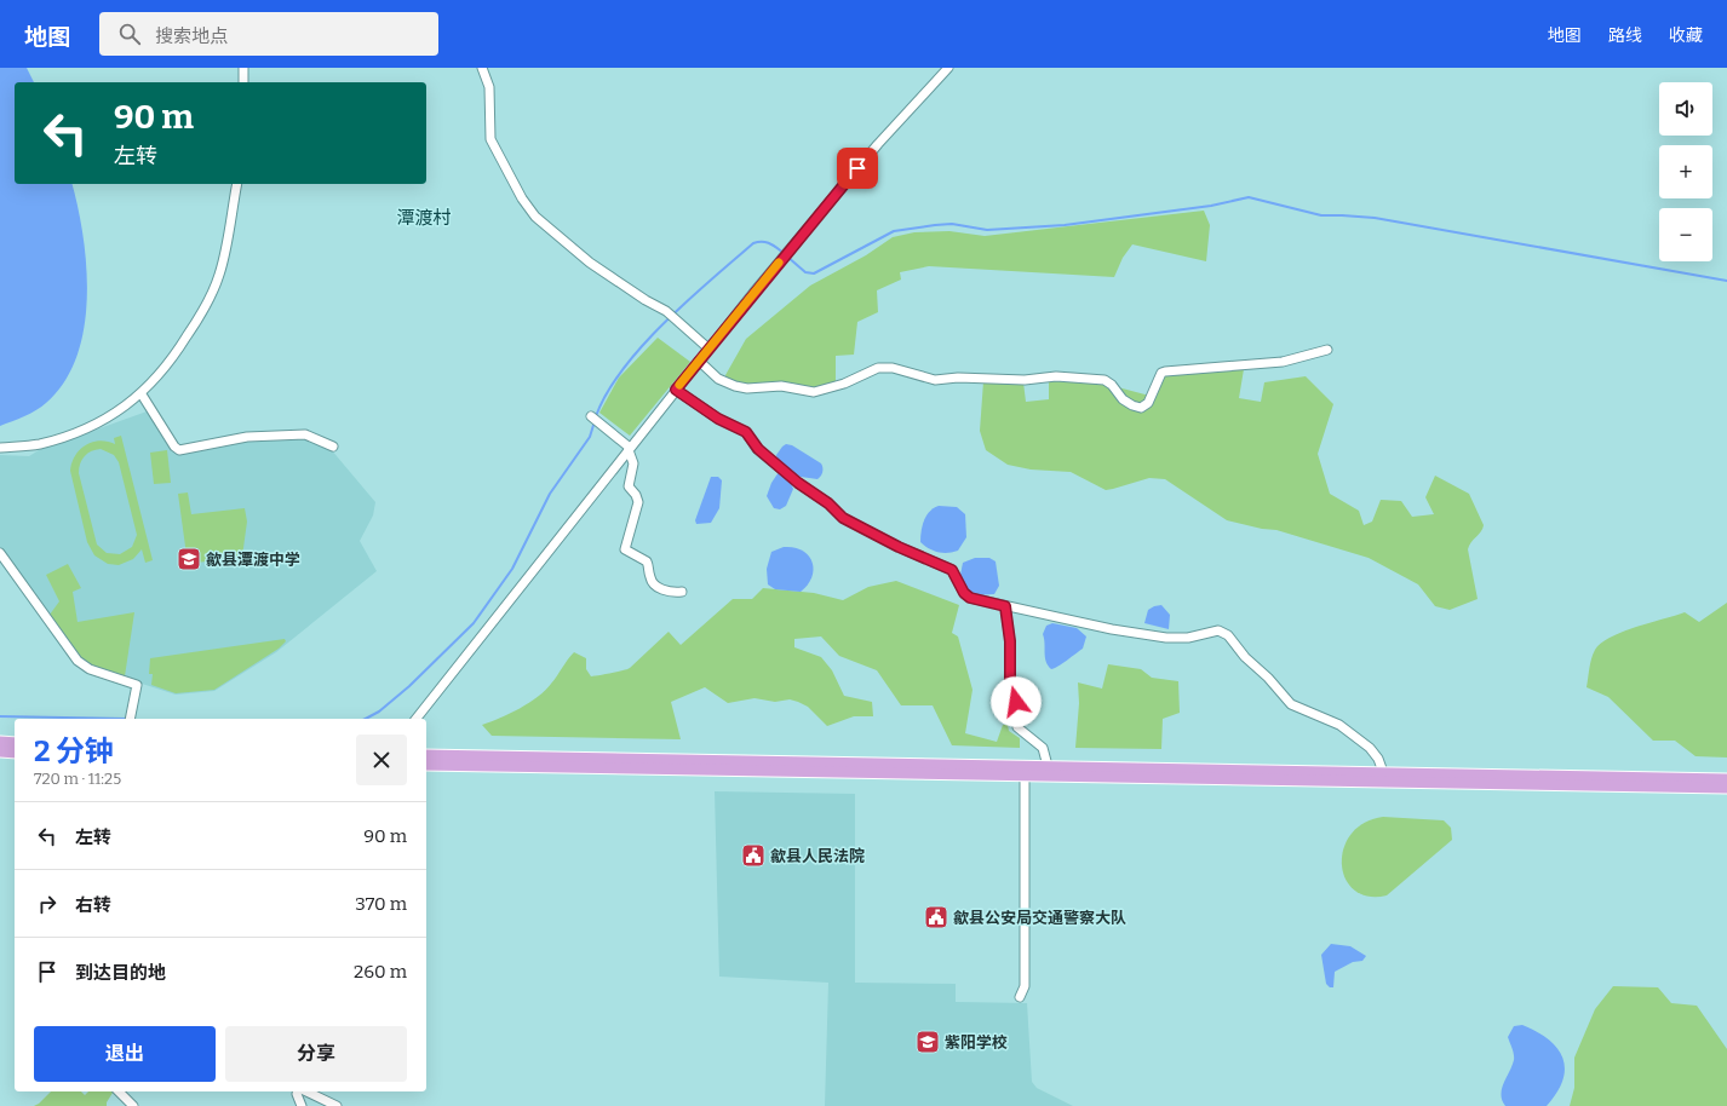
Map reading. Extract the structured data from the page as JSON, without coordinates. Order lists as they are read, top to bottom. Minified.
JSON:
{"districts":["潭渡村"],"places":{"school or university":["歙县潭渡中学","紫阳学校"],"public building":["歙县人民法院","歙县公安局交通警察大队"]},"page":{"header":"地图","search":"搜索地点","nav":["地图","路线","收藏"],"map_buttons":["+","−"],"turn":["90 m","左转"],"heading":["2 分钟","720 m · 11:25"],"list":[{"name":"左转","value":"90 m"},{"name":"右转","value":"370 m"},{"name":"到达目的地","value":"260 m"}],"buttons":["退出","分享"]}}
